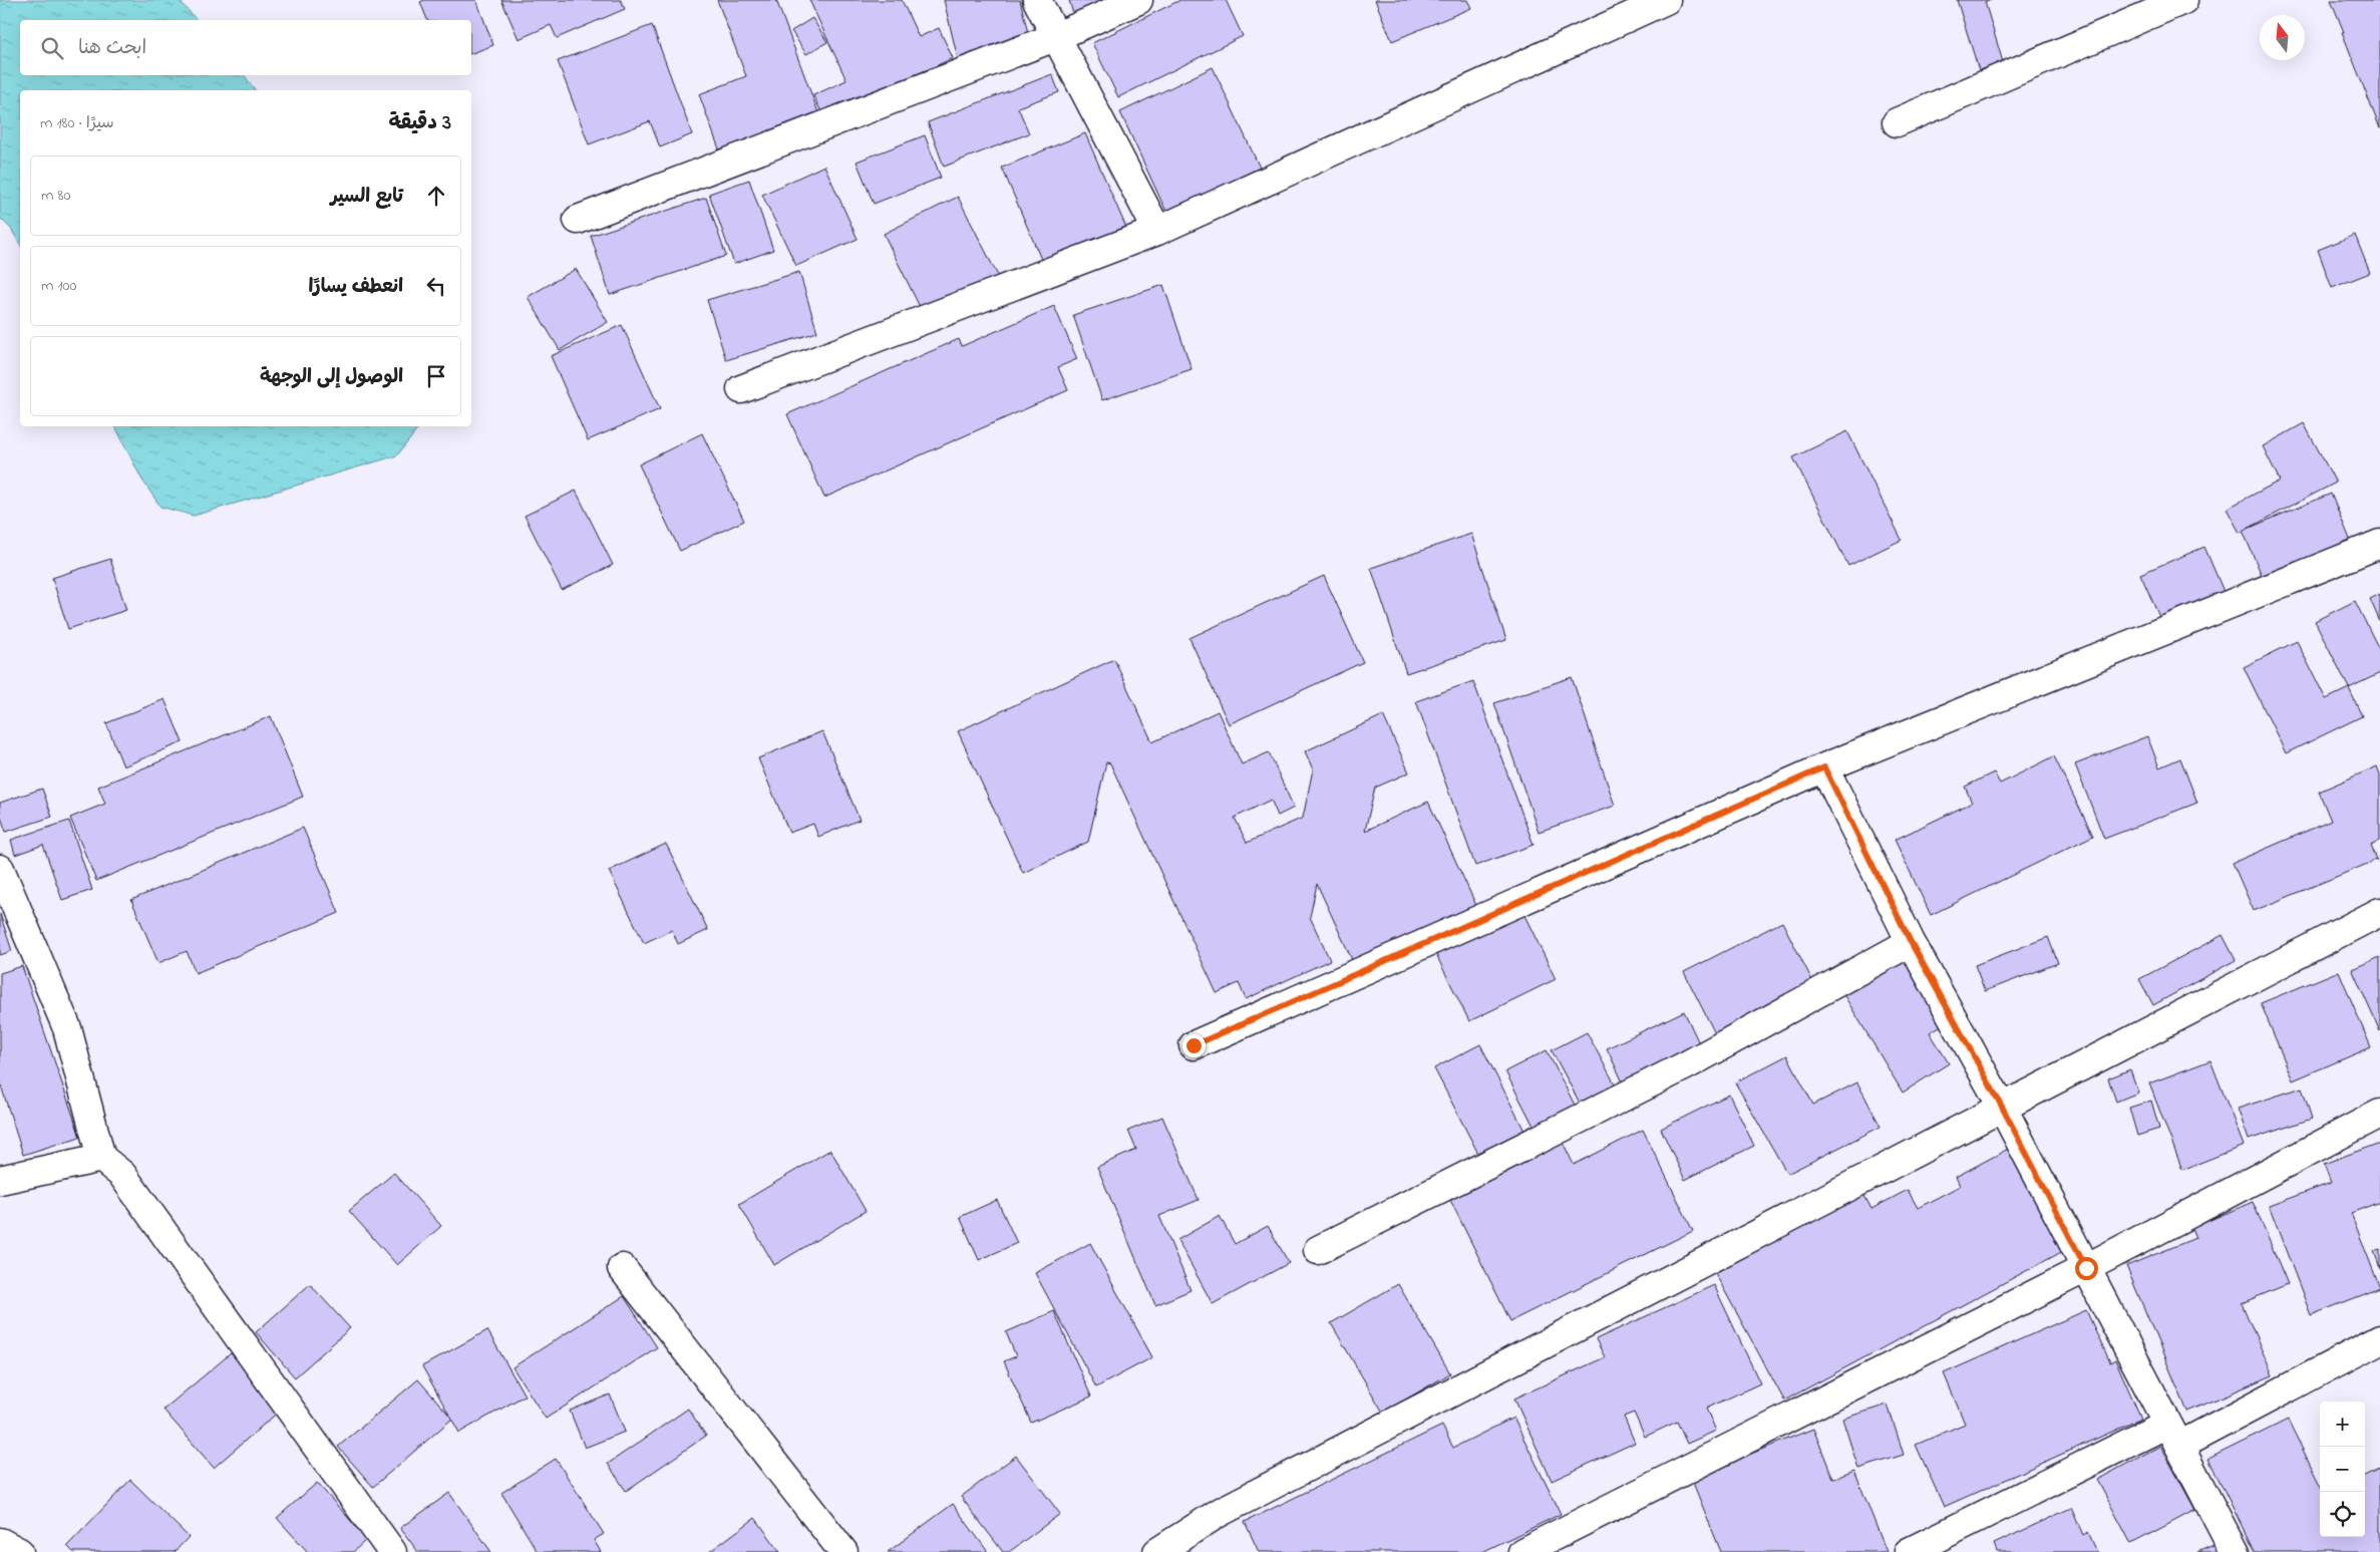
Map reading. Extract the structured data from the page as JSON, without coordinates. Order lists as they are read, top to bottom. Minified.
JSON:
{"north":"top","page":{"search":"ابحث هنا","heading":["3 دقيقة","سيرًا · 180 m"],"list":[["تابع السير","80 m"],["انعطف يسارًا","100 m"],"الوصول إلى الوجهة"],"map_buttons":["+","−"]}}
